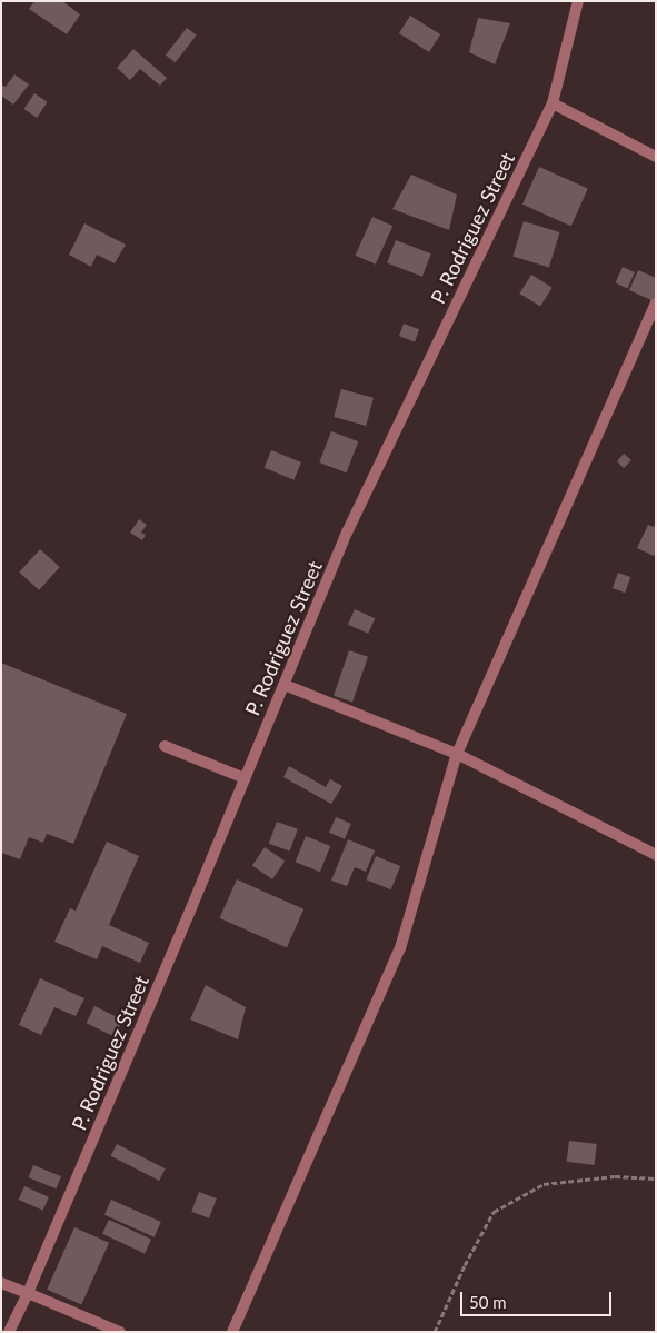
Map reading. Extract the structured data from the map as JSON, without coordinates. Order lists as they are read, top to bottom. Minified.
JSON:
{"streets":{"street":["P. Rodriguez Street"]},"scale_bar":"50 m"}
